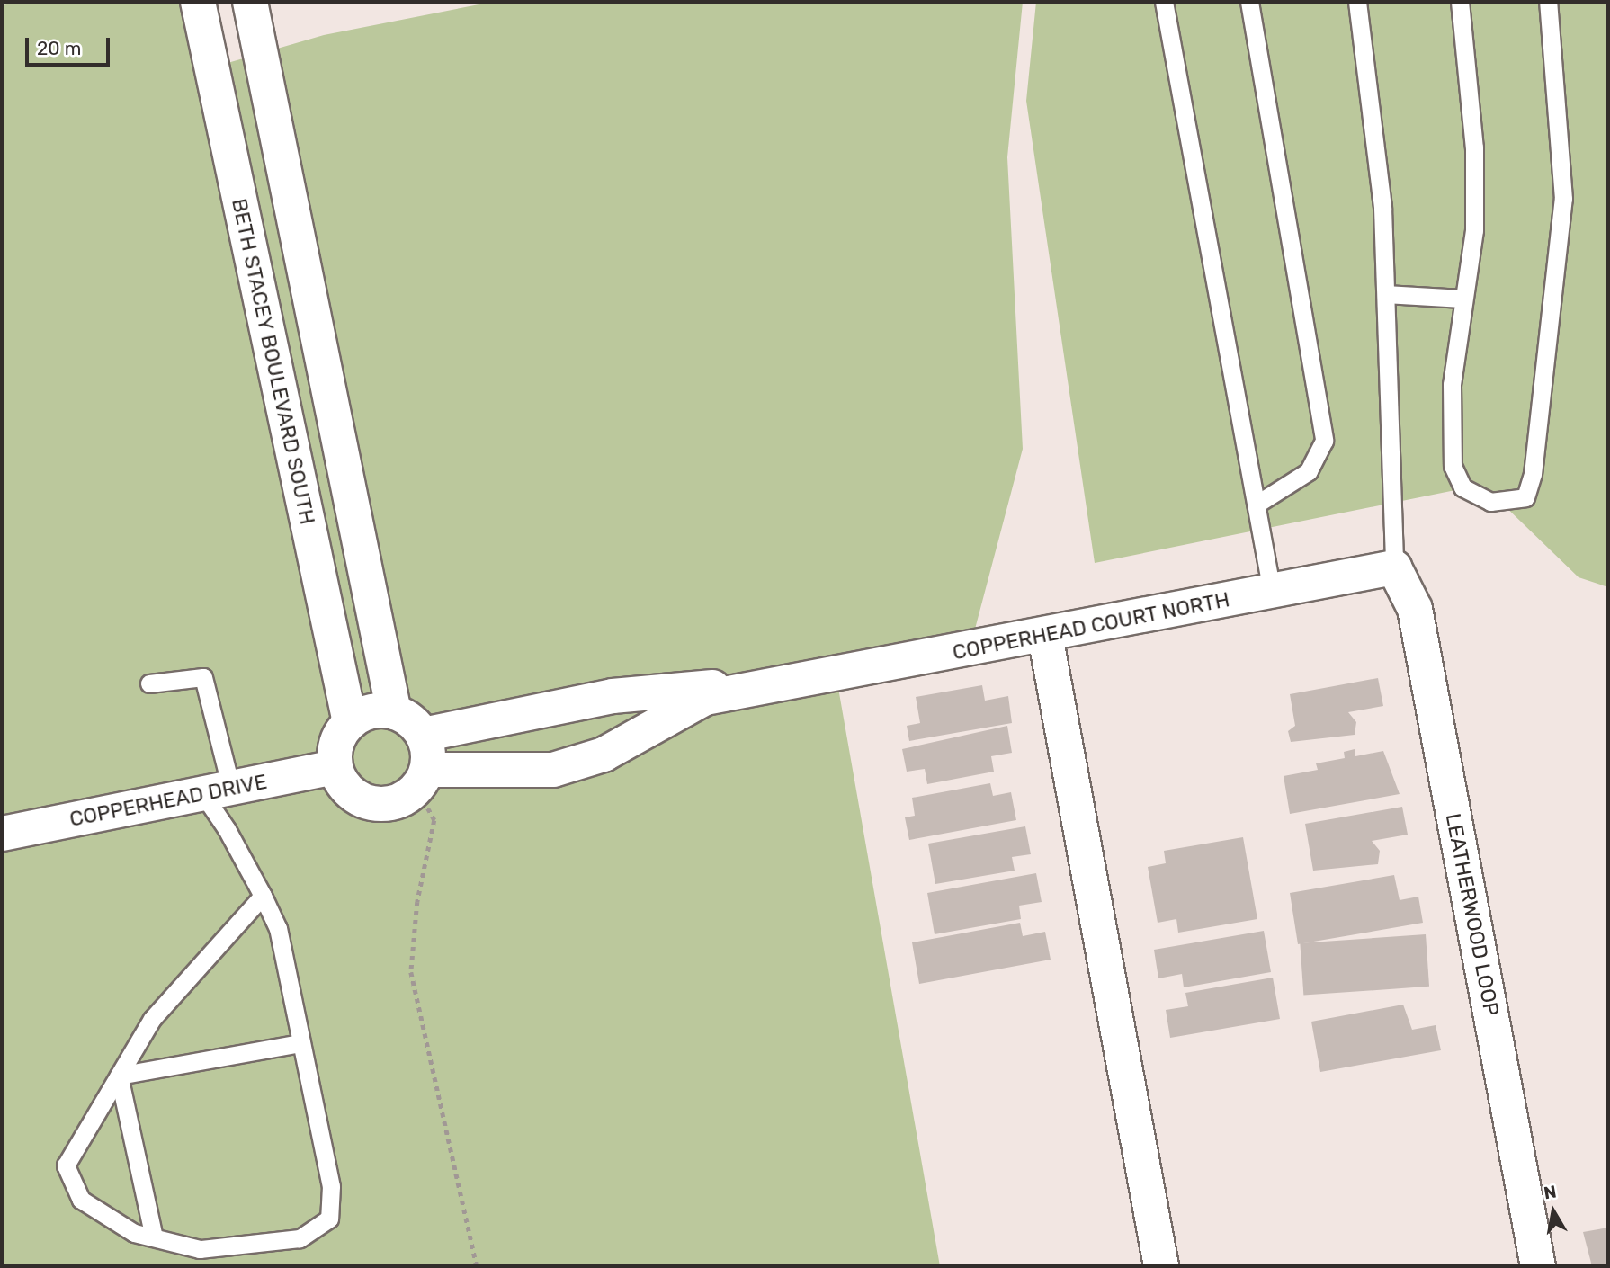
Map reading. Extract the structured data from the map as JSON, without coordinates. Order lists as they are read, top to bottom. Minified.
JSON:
{"streets":{"street":["BETH STACEY BOULEVARD SOUTH","COPPERHEAD COURT NORTH","COPPERHEAD DRIVE","LEATHERWOOD LOOP"]},"crossings":[["BETH STACEY BOULEVARD SOUTH","COPPERHEAD COURT NORTH"],["BETH STACEY BOULEVARD SOUTH","COPPERHEAD DRIVE"],["COPPERHEAD COURT NORTH","COPPERHEAD DRIVE"],["COPPERHEAD COURT NORTH","LEATHERWOOD LOOP"]],"scale_bar":"20 m","north":"top"}
